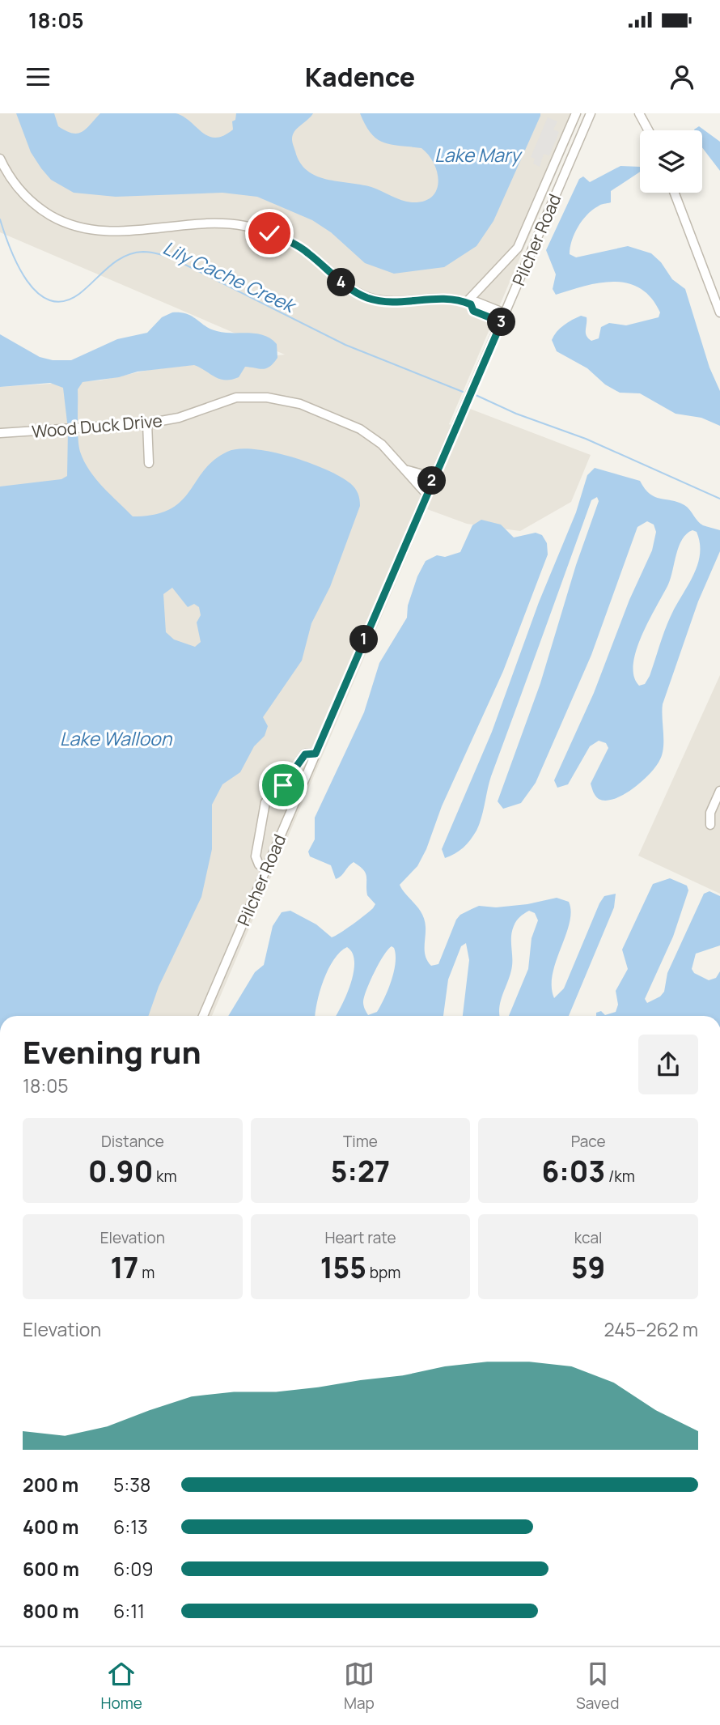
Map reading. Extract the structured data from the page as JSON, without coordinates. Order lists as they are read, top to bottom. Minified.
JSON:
{"streets":{"street":["Pilcher Road","Wood Duck Drive"]},"crossings":[["Pilcher Road","Wood Duck Drive"]],"water":["Lake Mary","Lily Cache Creek","Lake Walloon"],"page":{"status":"18:05","header":"Kadence","pins":["4","3","2","1"],"heading":["Evening run","18:05"],"stats":[["Distance","0.90 km"],["Time","5:27"],["Pace","6:03 /km"],["Elevation","17 m"],["Heart rate","155 bpm"],["kcal","59"]],"chart":["Elevation","245–262 m"],"list":[{"name":"200 m","note":"5:38"},{"name":"400 m","note":"6:13"},{"name":"600 m","note":"6:09"},{"name":"800 m","note":"6:11"}],"tabs":["Home","Map","Saved"]}}
